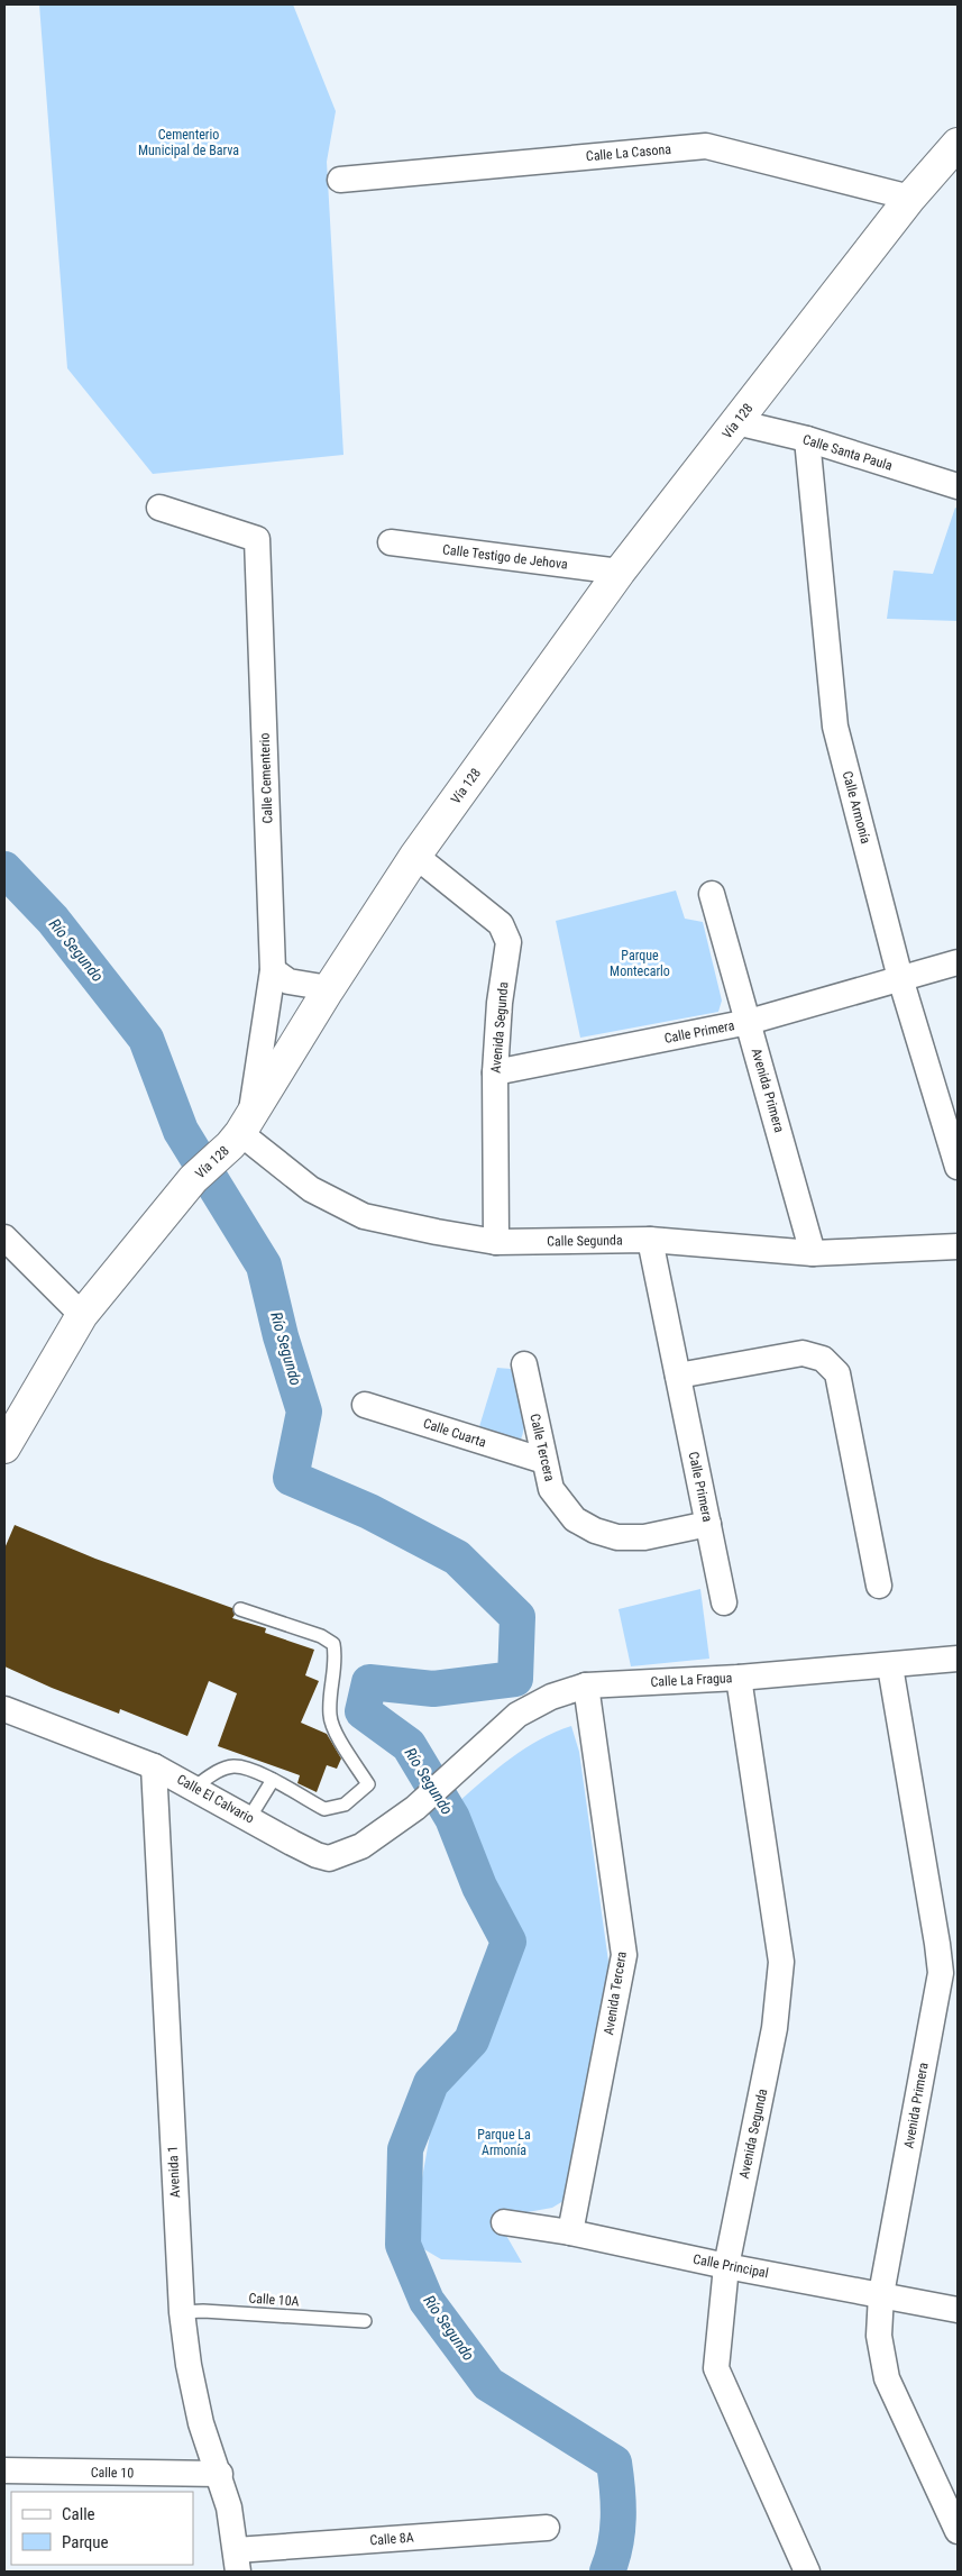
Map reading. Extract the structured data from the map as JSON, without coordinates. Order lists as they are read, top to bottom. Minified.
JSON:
{"streets":{"main road":["Vía 128"],"street":["Calle La Casona","Calle Santa Paula","Calle Testigo de Jehova","Calle Cementerio","Calle Armonía","Avenida Segunda","Calle Primera","Avenida Primera","Calle Segunda","Calle Cuarta","Calle Tercera","Calle La Fragua","Calle El Calvario","Avenida Tercera","Avenida 1","Calle Principal","Calle 10","Calle 8A"],"lane":["Calle 10A"]},"crossings":[["Calle La Casona","Vía 128"],["Vía 128","Calle Santa Paula"],["Vía 128","Calle Testigo de Jehova"],["Vía 128","Calle Cementerio"],["Vía 128","Avenida Segunda"],["Vía 128","Calle Segunda"],["Calle Santa Paula","Calle Armonía"],["Calle Cementerio","Calle Segunda"],["Calle Armonía","Calle Primera"],["Avenida Segunda","Calle Primera"],["Avenida Segunda","Calle Segunda"],["Avenida Segunda","Calle La Fragua"],["Avenida Segunda","Calle Principal"],["Calle Primera","Avenida Primera"],["Calle Primera","Calle Segunda"],["Calle Primera","Calle Tercera"],["Avenida Primera","Calle Segunda"],["Avenida Primera","Calle La Fragua"],["Avenida Primera","Calle Principal"],["Calle Cuarta","Calle Tercera"],["Calle La Fragua","Calle El Calvario"],["Calle La Fragua","Avenida Tercera"],["Calle El Calvario","Avenida 1"],["Avenida Tercera","Calle Principal"],["Avenida 1","Calle 10A"],["Avenida 1","Calle 10"],["Avenida 1","Calle 8A"]],"water":["Río Segundo"],"parks":["Cementerio Municipal de Barva","Parque Montecarlo","Parque La Armonía"],"legend":["Calle","Parque"]}
